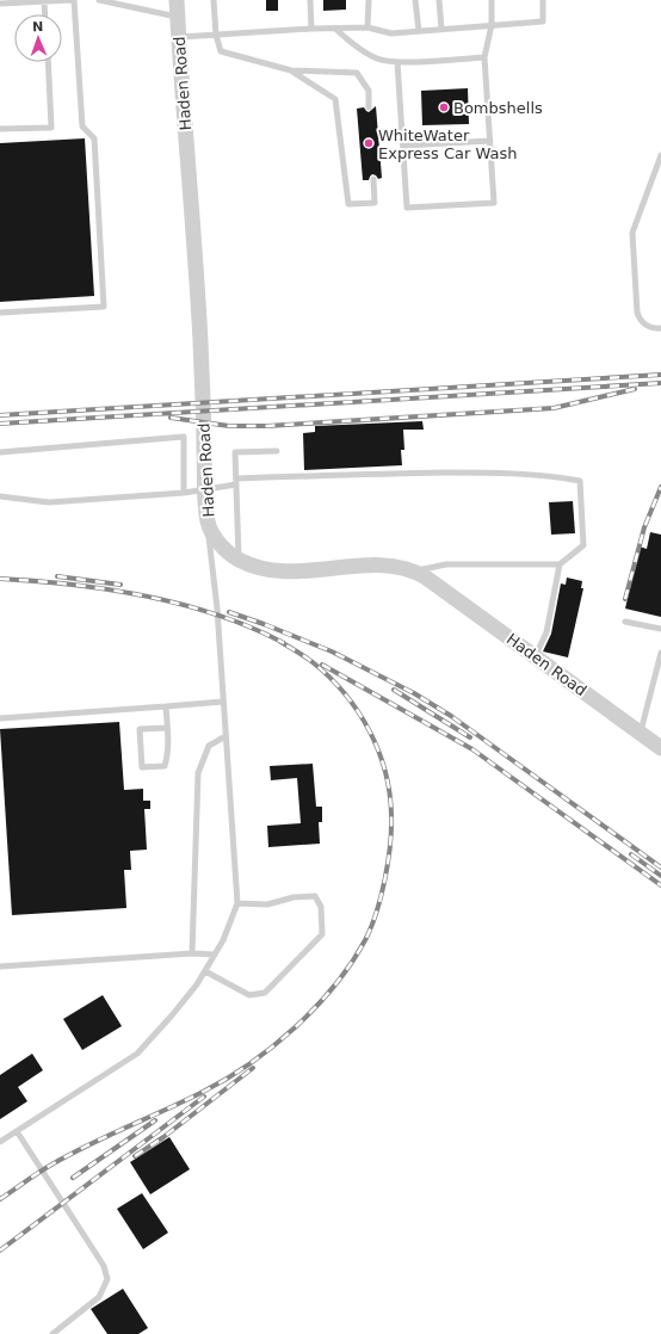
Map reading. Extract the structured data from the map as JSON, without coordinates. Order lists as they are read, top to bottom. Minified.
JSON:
{"streets":{"street":["Haden Road"]},"places":["Bombshells","WhiteWater Express Car Wash"],"north":"top"}
